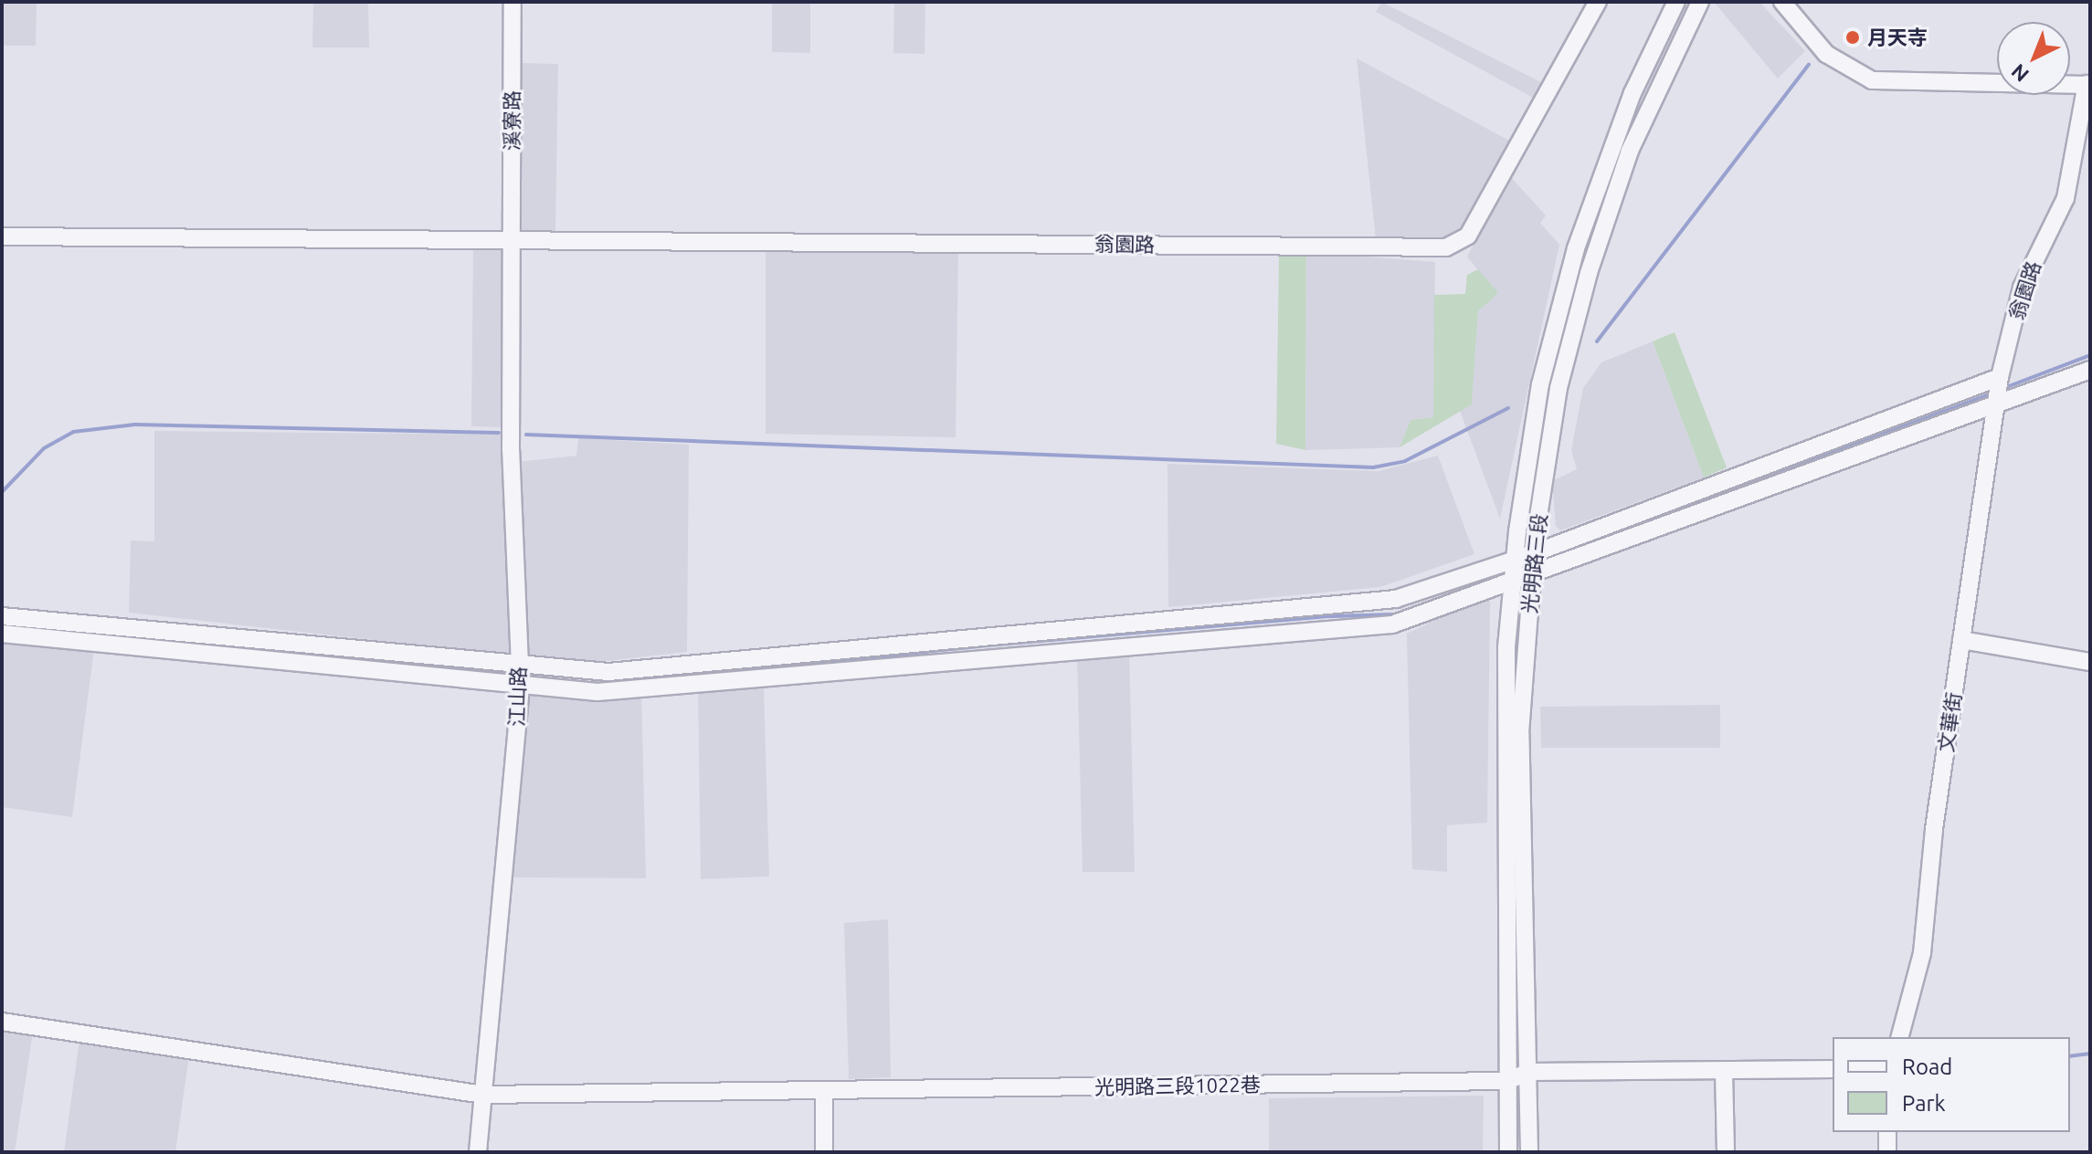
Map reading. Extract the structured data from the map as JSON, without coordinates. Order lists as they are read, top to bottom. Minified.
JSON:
{"streets":{"street":["溪寮路","翁園路","光明路三段","江山路","文華街","光明路三段1022巷"]},"crossings":[["溪寮路","翁園路"],["溪寮路","江山路"],["翁園路","江山路"],["翁園路","文華街"],["光明路三段","光明路三段1022巷"],["江山路","光明路三段1022巷"]],"places":["月天寺"],"legend":["Road","Park"],"north":"bottom left"}
